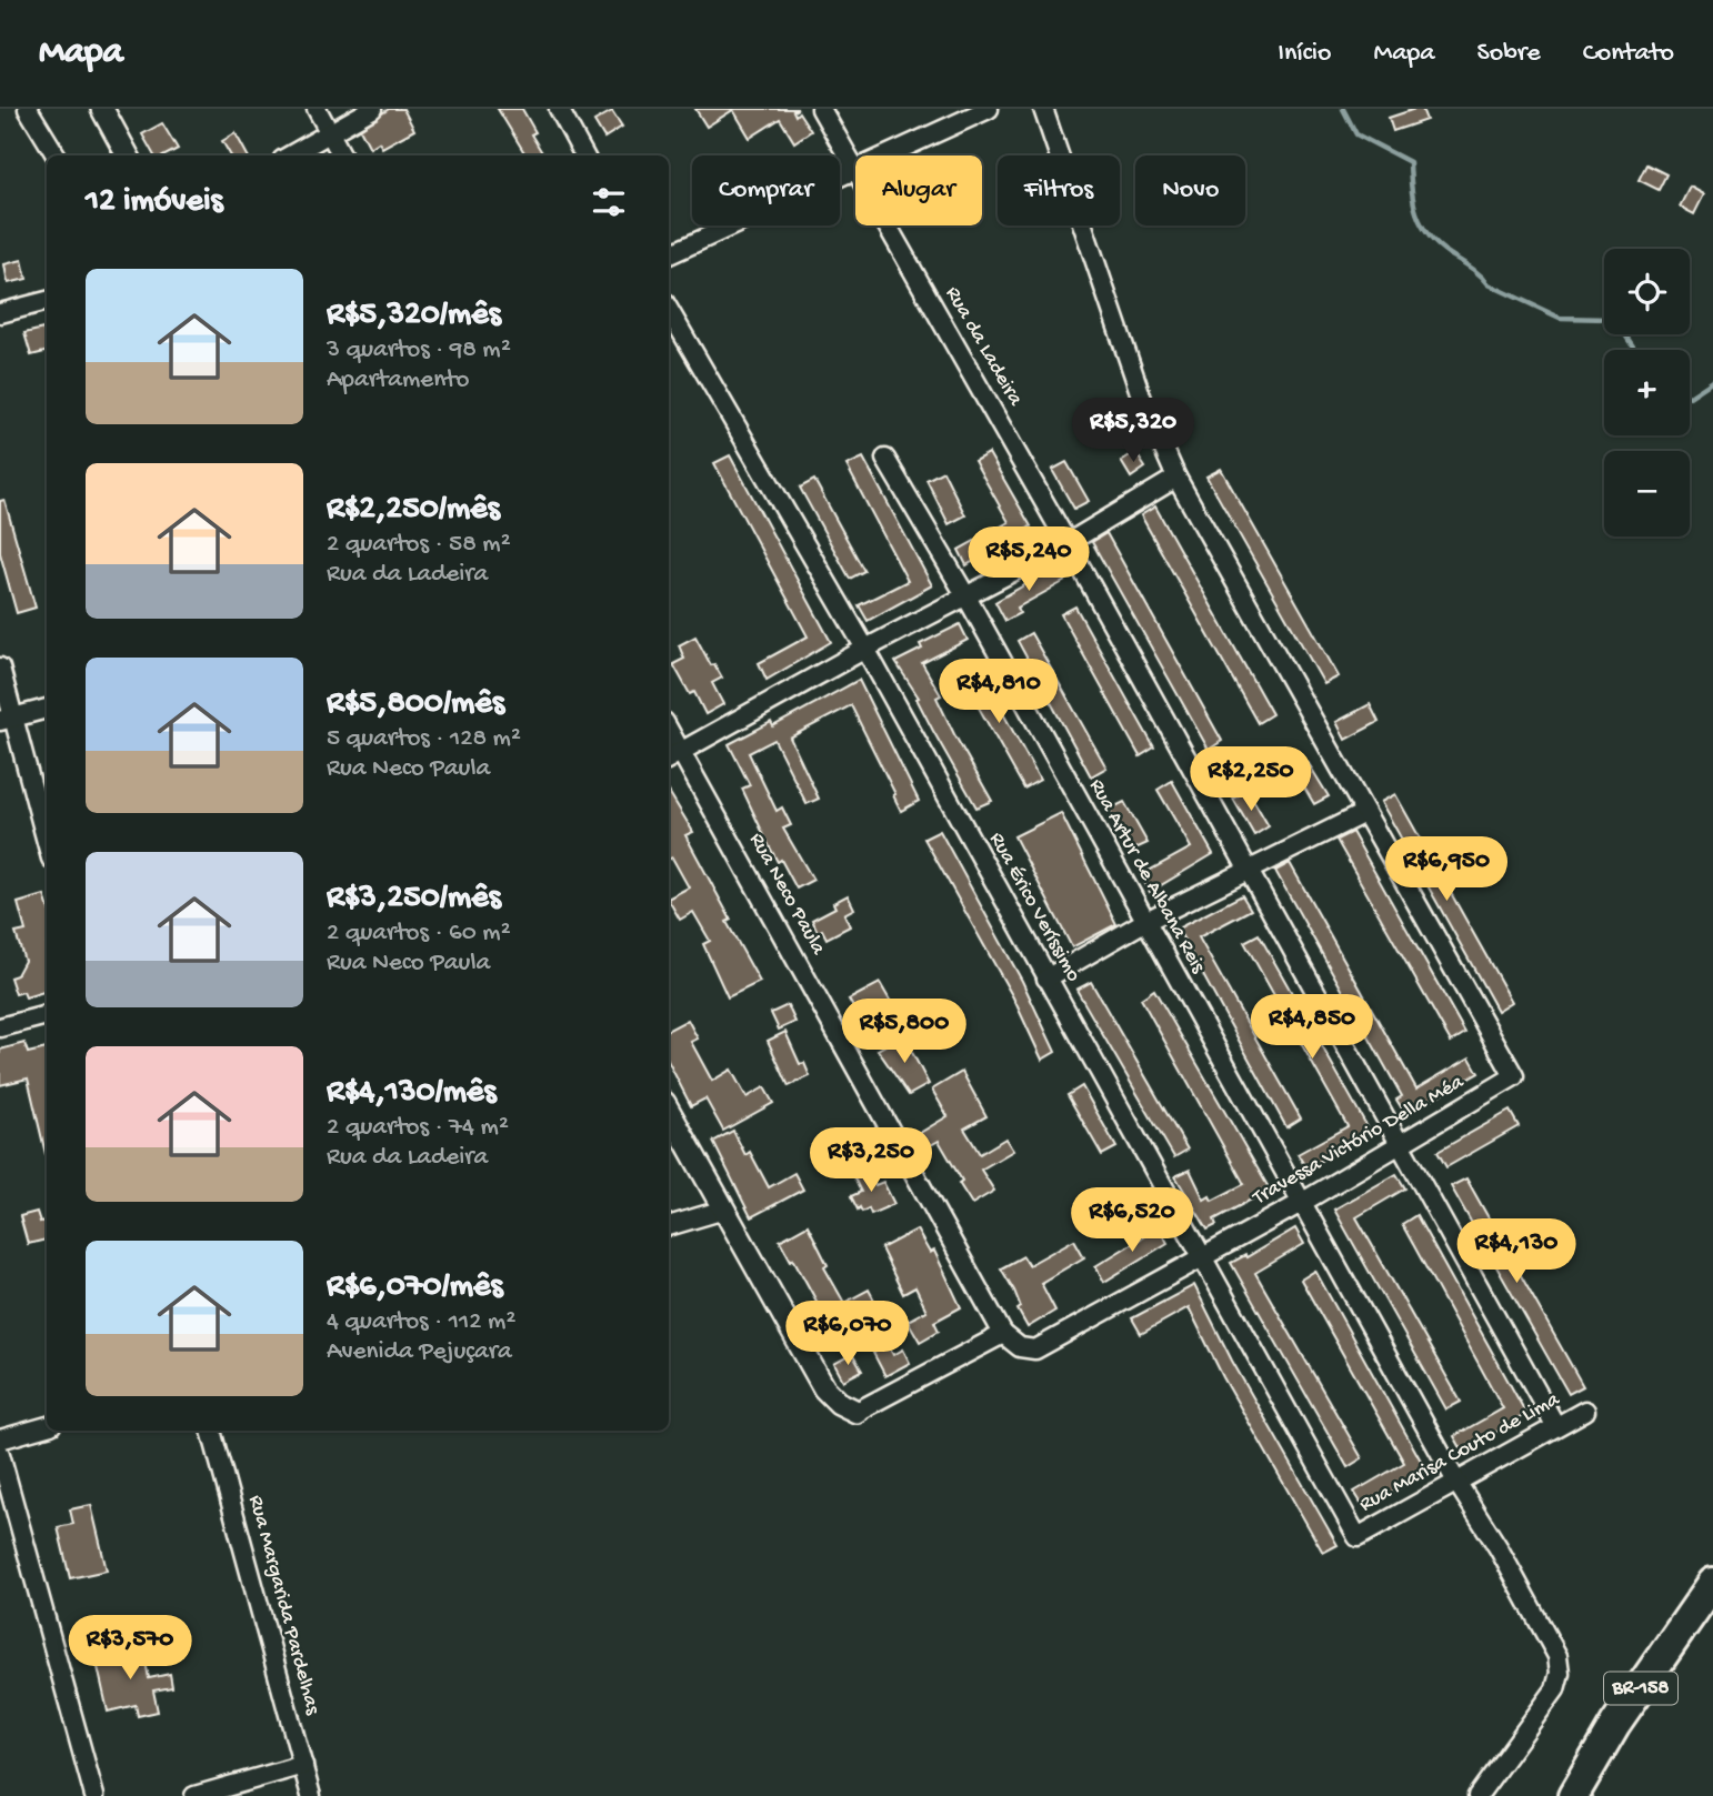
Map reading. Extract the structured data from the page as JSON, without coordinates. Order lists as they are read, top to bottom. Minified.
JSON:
{"streets":{"highway":["BR-158"],"street":["Rua da Ladeira","Rua Artur de Albana Reis","Rua Neco Paula","Rua Érico Veríssimo","Travessa Victório Della Méa","Rua Marisa Couto de Lima","Rua Margarida Pardelhas"]},"crossings":[["Rua da Ladeira","Travessa Victório Della Méa"],["Rua da Ladeira","Rua Marisa Couto de Lima"],["Rua Artur de Albana Reis","Travessa Victório Della Méa"],["Rua Artur de Albana Reis","Rua Marisa Couto de Lima"],["Rua Neco Paula","Travessa Victório Della Méa"],["Rua Érico Veríssimo","Travessa Victório Della Méa"],["Rua Érico Veríssimo","Rua Marisa Couto de Lima"]],"page":{"header":"Mapa","nav":["Início","Mapa","Sobre","Contato"],"chip":["Comprar","Alugar","Filtros","Novo"],"heading":"12 imóveis","map_buttons":["+","−"],"list":[{"name":"R$5,320/mês","note":"3 quartos · 98 m² · Apartamento"},{"name":"R$2,250/mês","note":"2 quartos · 58 m² · Rua da Ladeira"},{"name":"R$5,800/mês","note":"5 quartos · 128 m² · Rua Neco Paula"},{"name":"R$3,250/mês","note":"2 quartos · 60 m² · Rua Neco Paula"},{"name":"R$4,130/mês","note":"2 quartos · 74 m² · Rua da Ladeira"},{"name":"R$6,070/mês","note":"4 quartos · 112 m² · Avenida Pejuçara"}],"price":["R$5,320","R$5,240","R$4,810","R$2,250","R$6,950","R$4,850","R$5,800","R$3,250","R$6,520","R$4,130","R$6,070","R$3,570"]}}
